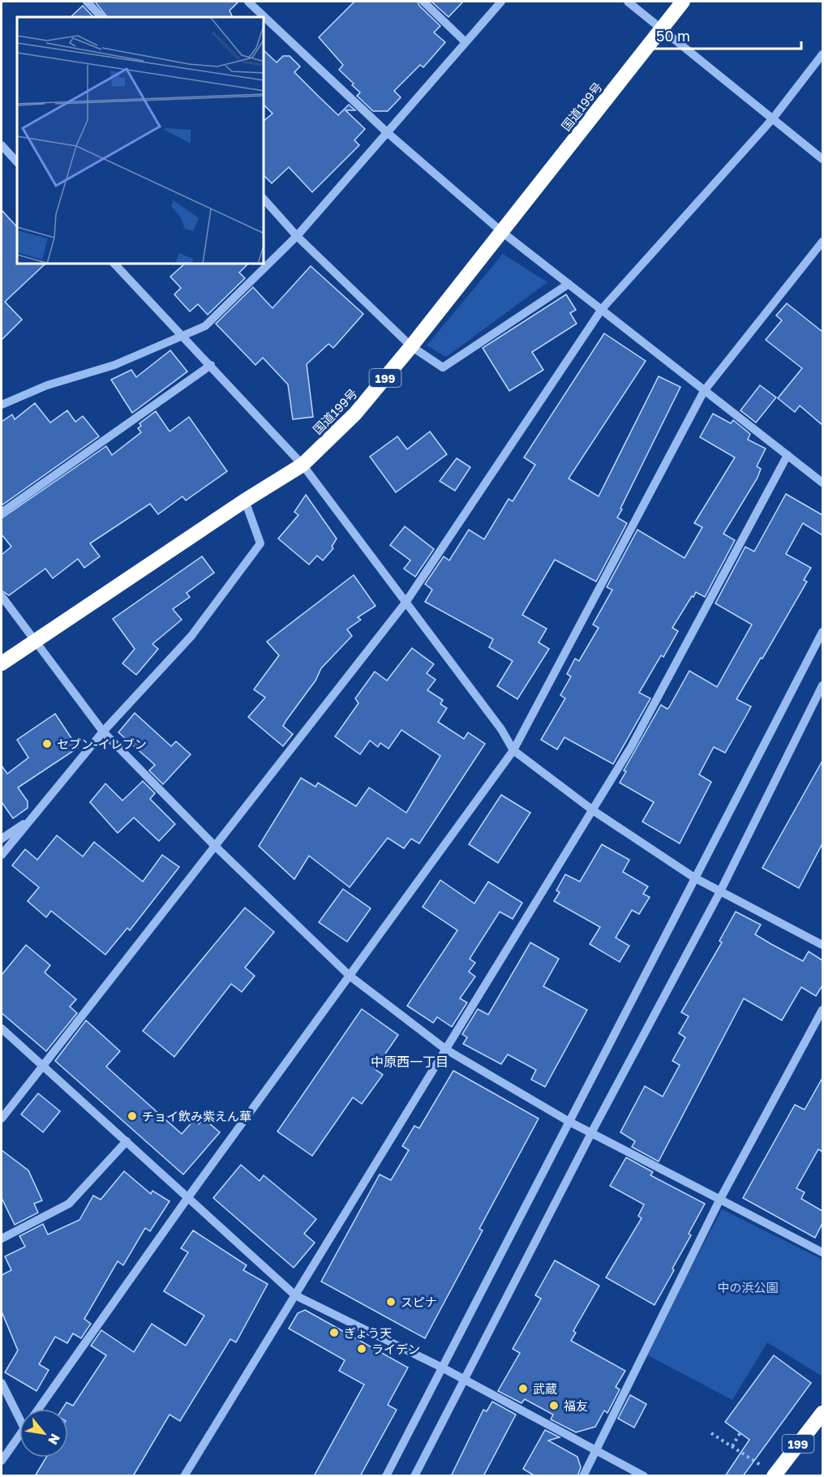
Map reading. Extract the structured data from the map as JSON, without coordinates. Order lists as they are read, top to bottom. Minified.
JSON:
{"streets":{"highway":["国道199号","199"]},"districts":["中原西一丁目"],"parks":["中の浜公園"],"places":["セブン-イレブン","チョイ飲み紫えん華","スピナ","ぎょう天","ライデン","武蔵","福友"],"scale_bar":"50 m","north":"bottom right"}
